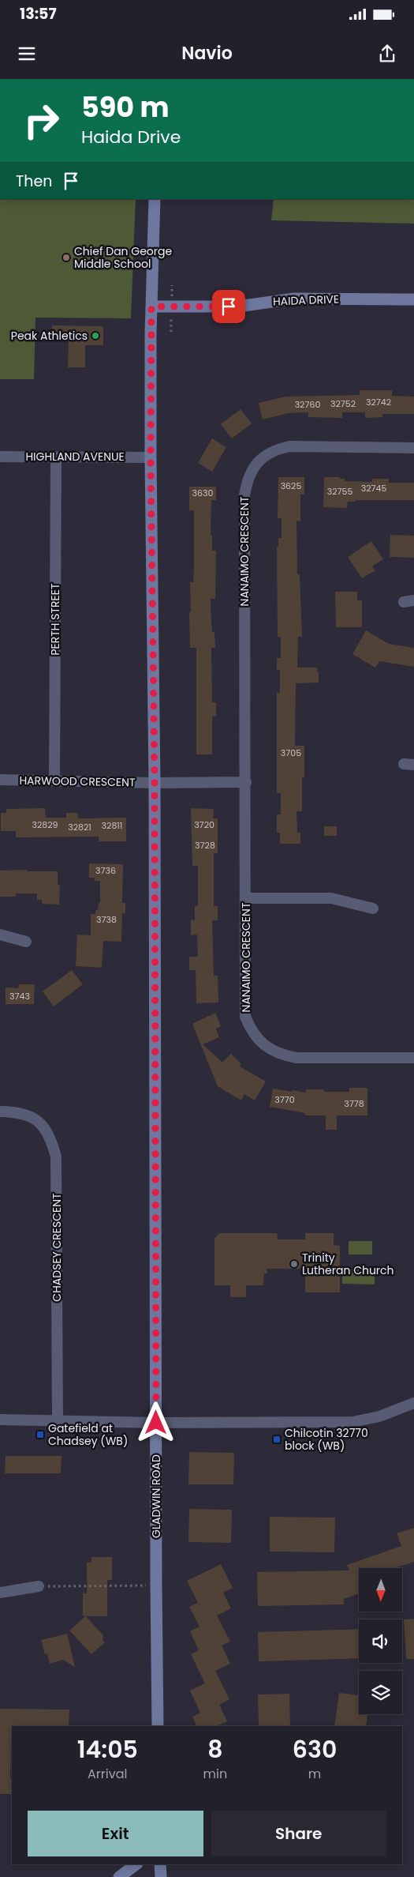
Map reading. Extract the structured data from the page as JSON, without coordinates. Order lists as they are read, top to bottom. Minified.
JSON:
{"streets":{"main road":["HAIDA DRIVE","GLADWIN ROAD"],"street":["HIGHLAND AVENUE","NANAIMO CRESCENT","PERTH STREET","HARWOOD CRESCENT","CHADSEY CRESCENT"]},"crossings":[["HAIDA DRIVE","GLADWIN ROAD"],["HIGHLAND AVENUE","PERTH STREET"],["HIGHLAND AVENUE","GLADWIN ROAD"],["PERTH STREET","HARWOOD CRESCENT"],["HARWOOD CRESCENT","GLADWIN ROAD"]],"places":{"other":["Chief Dan George Middle School","Peak Athletics","Trinity Lutheran Church"],"transit":["Gatefield at Chadsey (WB)","Chilcotin 32770 block (WB)"]},"house_numbers":["32742","32752","32760","3625","32745","32755","3630","3705","32829","3720","32811","32821","3728","3736","3738","3743","3770","3778"],"north":"bottom","page":{"status":"13:57","header":"Navio","turn":["590 m","Haida Drive"],"then":"Then","eta":["14:05","Arrival","8","min","630","m"],"buttons":["Exit","Share"]}}
